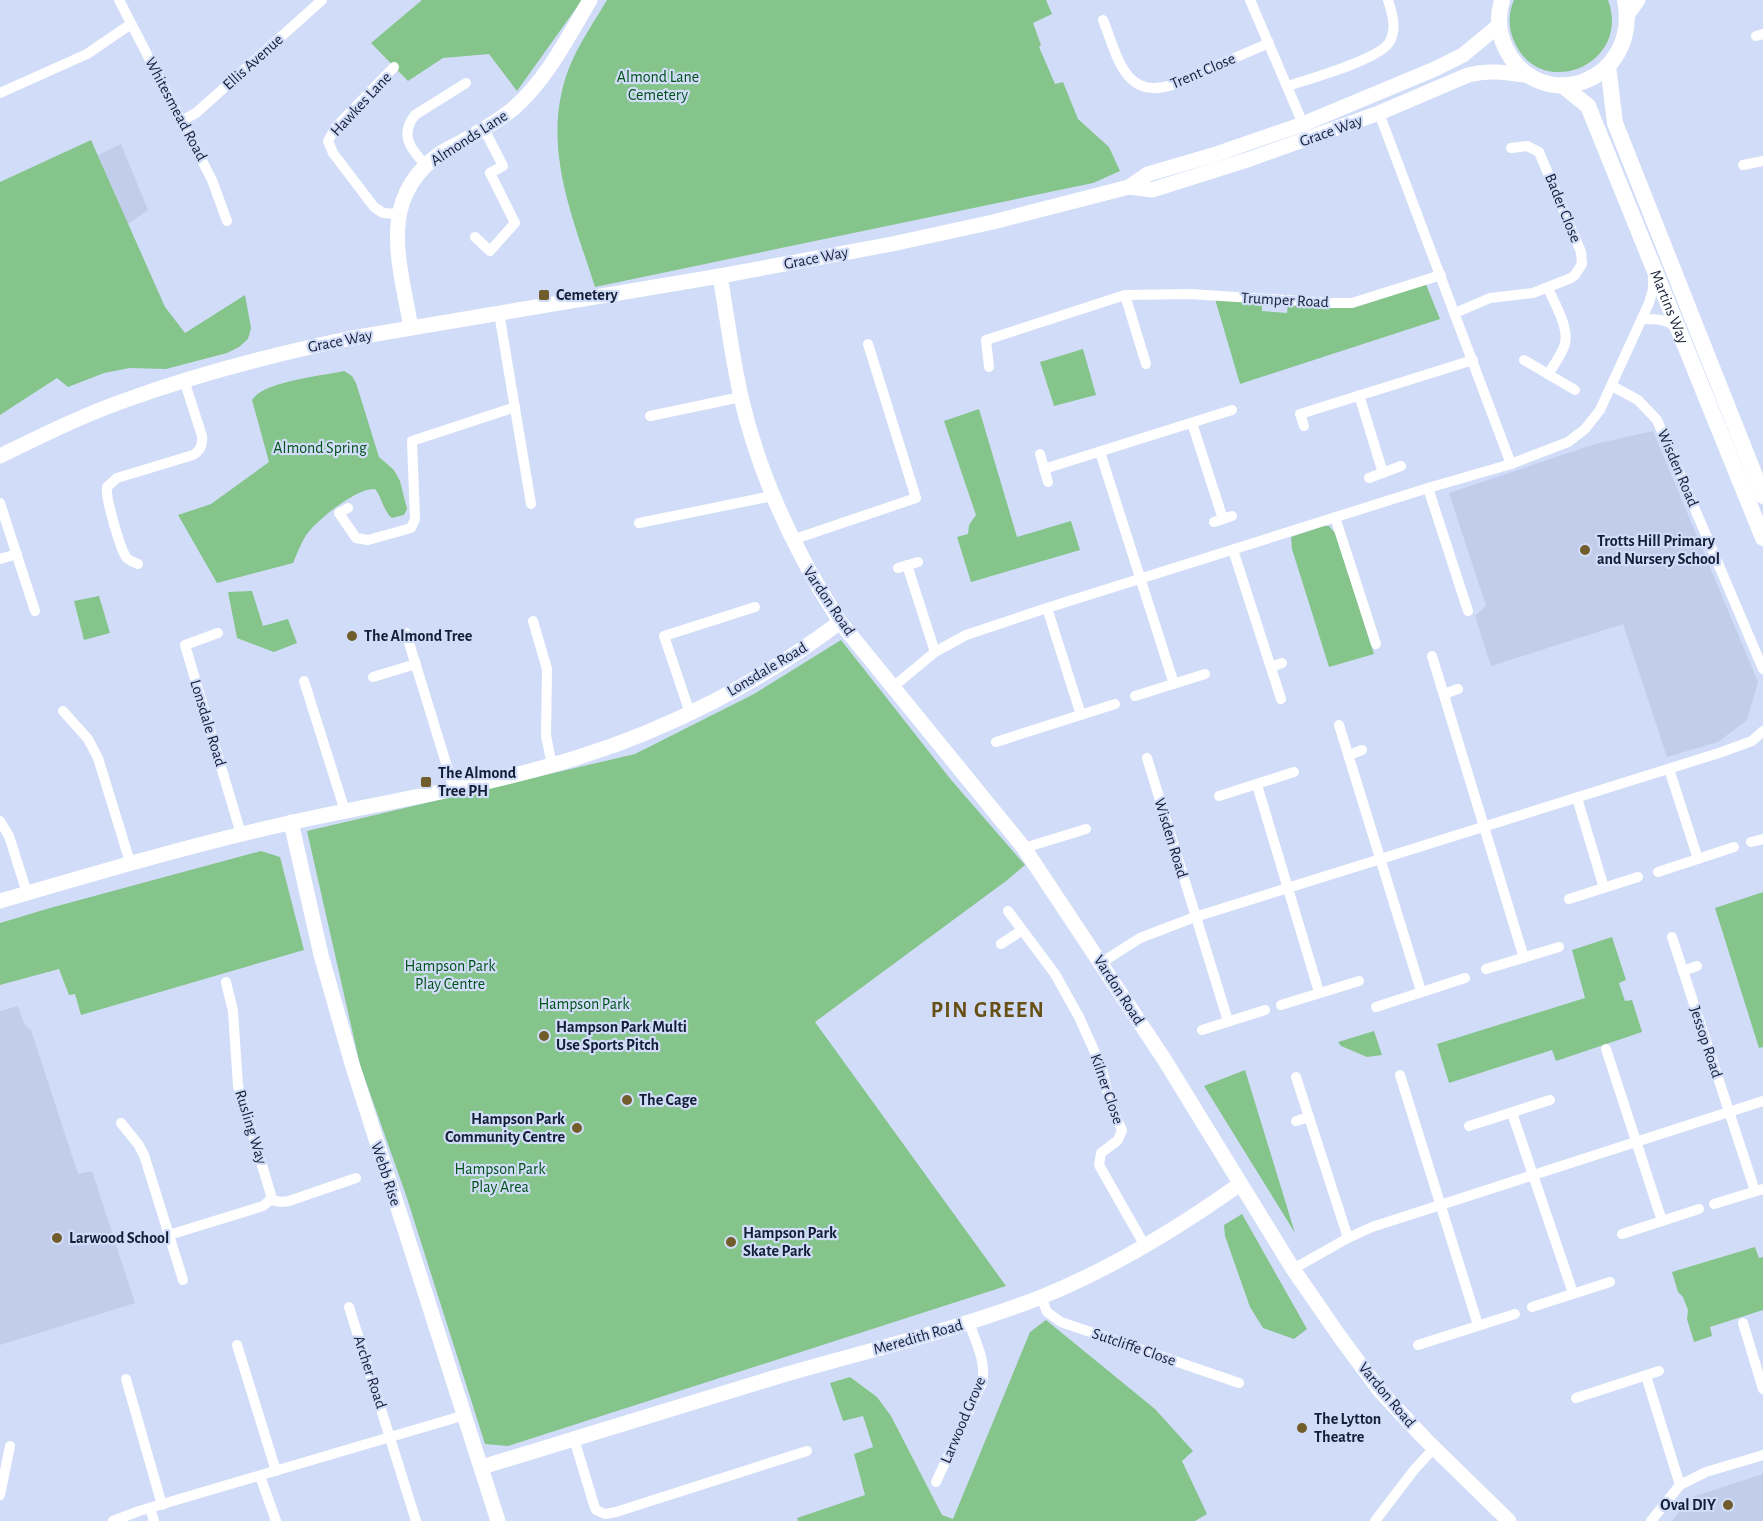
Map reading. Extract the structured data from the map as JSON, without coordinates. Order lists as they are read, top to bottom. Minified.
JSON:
{"streets":{"main road":["Martins Way"],"street":["Ellis Avenue","Trent Close","Hawkes Lane","Whitesmead Road","Grace Way","Almonds Lane","Bader Close","Trumper Road","Wisden Road","Vardon Road","Lonsdale Road","Jessop Road","Kilner Close","Rusling Way","Webb Rise","Meredith Road","Sutcliffe Close","Archer Road","Larwood Grove"]},"crossings":[["Ellis Avenue","Whitesmead Road"],["Hawkes Lane","Almonds Lane"],["Grace Way","Almonds Lane"],["Grace Way","Martins Way"],["Grace Way","Vardon Road"],["Vardon Road","Lonsdale Road"],["Vardon Road","Meredith Road"],["Lonsdale Road","Webb Rise"],["Kilner Close","Meredith Road"],["Webb Rise","Meredith Road"],["Meredith Road","Sutcliffe Close"],["Meredith Road","Larwood Grove"]],"districts":["PIN GREEN"],"parks":["Almond Lane Cemetery","Almond Spring","Hampson Park Play Centre","Hampson Park","Hampson Park Play Area"],"places":{"transit":["Cemetery","The Almond Tree PH"],"other":["Trotts Hill Primary and Nursery School","The Almond Tree","Hampson Park Multi Use Sports Pitch","The Cage","Hampson Park Community Centre","Larwood School","Hampson Park Skate Park","The Lytton Theatre","Oval DIY"]}}
